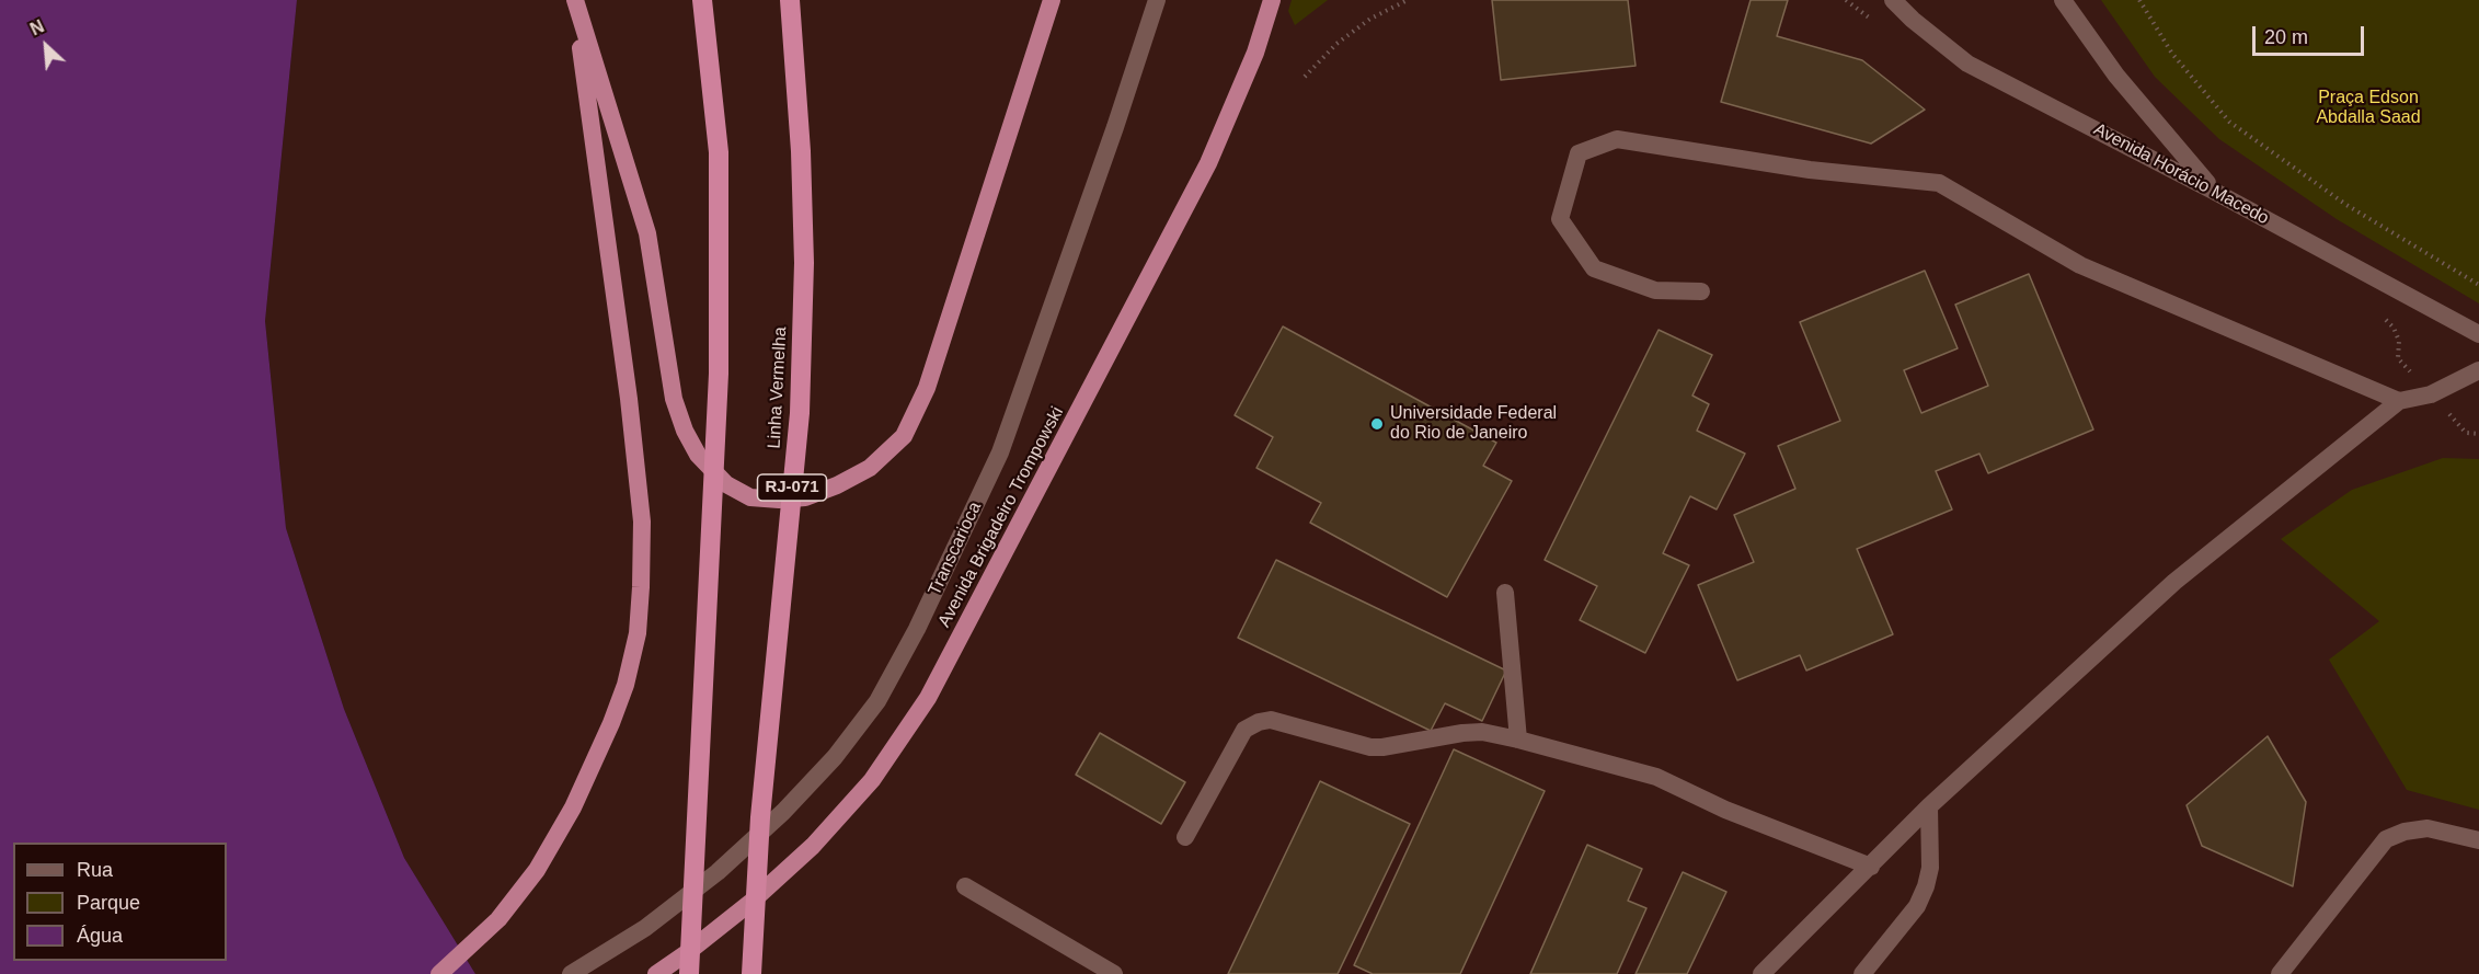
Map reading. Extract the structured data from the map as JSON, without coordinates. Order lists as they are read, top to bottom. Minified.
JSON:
{"streets":{"highway":["Linha Vermelha","RJ-071","Avenida Brigadeiro Trompowski"],"street":["Avenida Horácio Macedo","Transcarioca"]},"parks":["Praça Edson Abdalla Saad"],"places":["Universidade Federal do Rio de Janeiro"],"legend":["Rua","Parque","Água"],"scale_bar":"20 m","north":"top left"}
